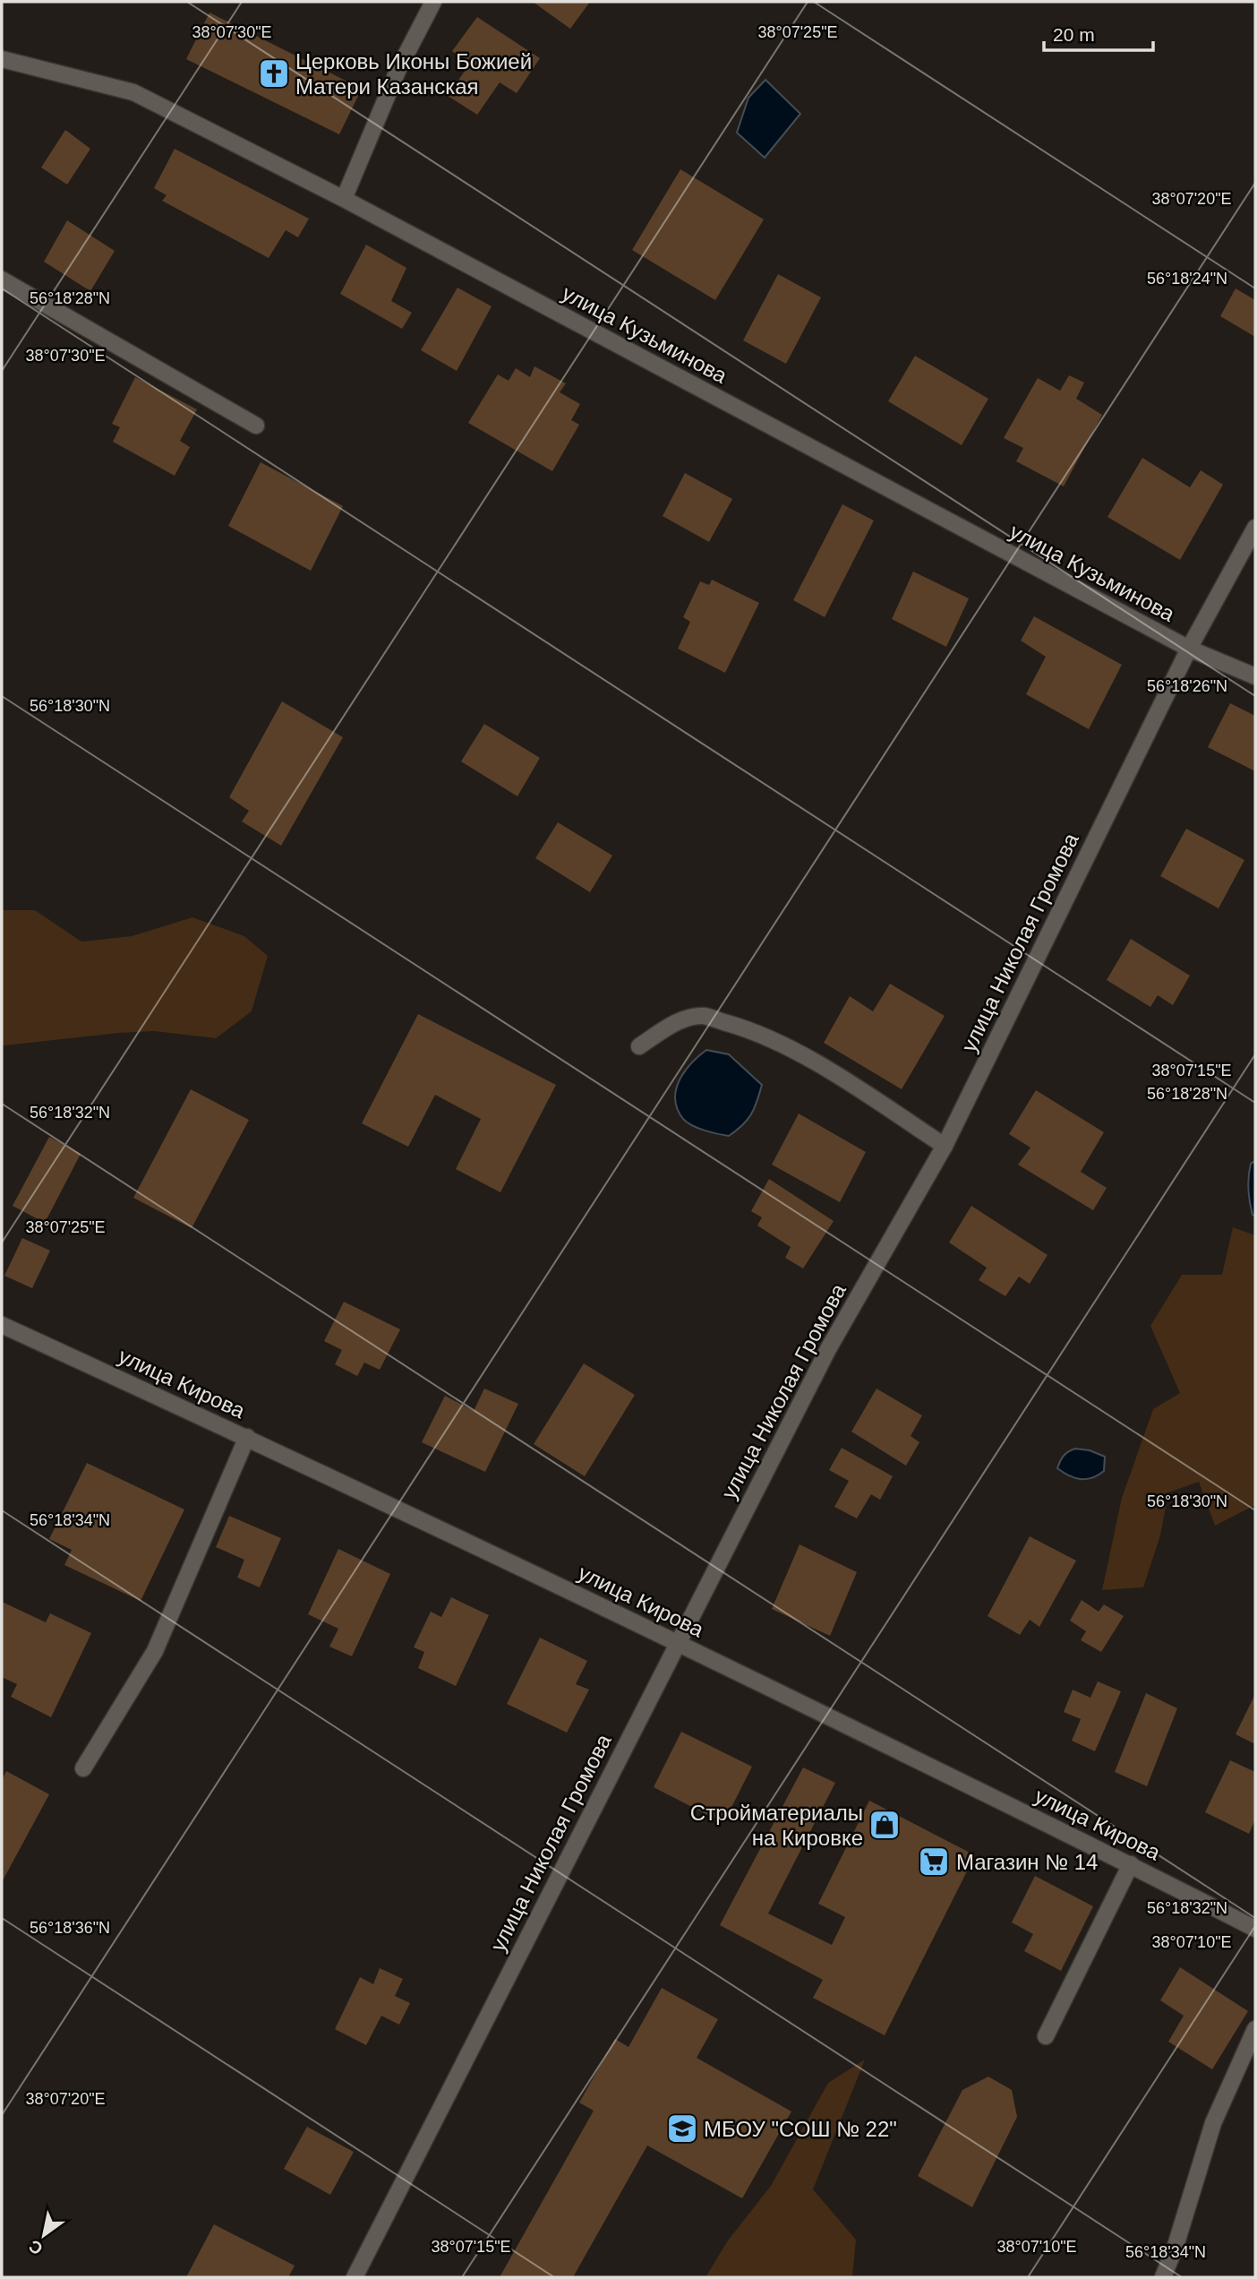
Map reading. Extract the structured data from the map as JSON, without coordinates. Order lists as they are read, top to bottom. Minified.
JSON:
{"streets":{"street":["улица Кузьминова","улица Николая Громова","улица Кирова"]},"crossings":[["улица Кузьминова","улица Николая Громова"],["улица Николая Громова","улица Кирова"]],"places":{"church":["Церковь Иконы Божией Матери Казанская"],"shop":["Стройматериалы на Кировке"],"supermarket":["Магазин № 14"],"school or university":["МБОУ \"СОШ № 22\""]},"scale_bar":"20 m","north":"bottom left","coordinates":["38°07'25\"E","38°07'30\"E","38°07'20\"E","56°18'24\"N","56°18'28\"N","56°18'26\"N","56°18'30\"N","38°07'15\"E","56°18'32\"N","56°18'34\"N","56°18'36\"N","38°07'10\"E"]}
